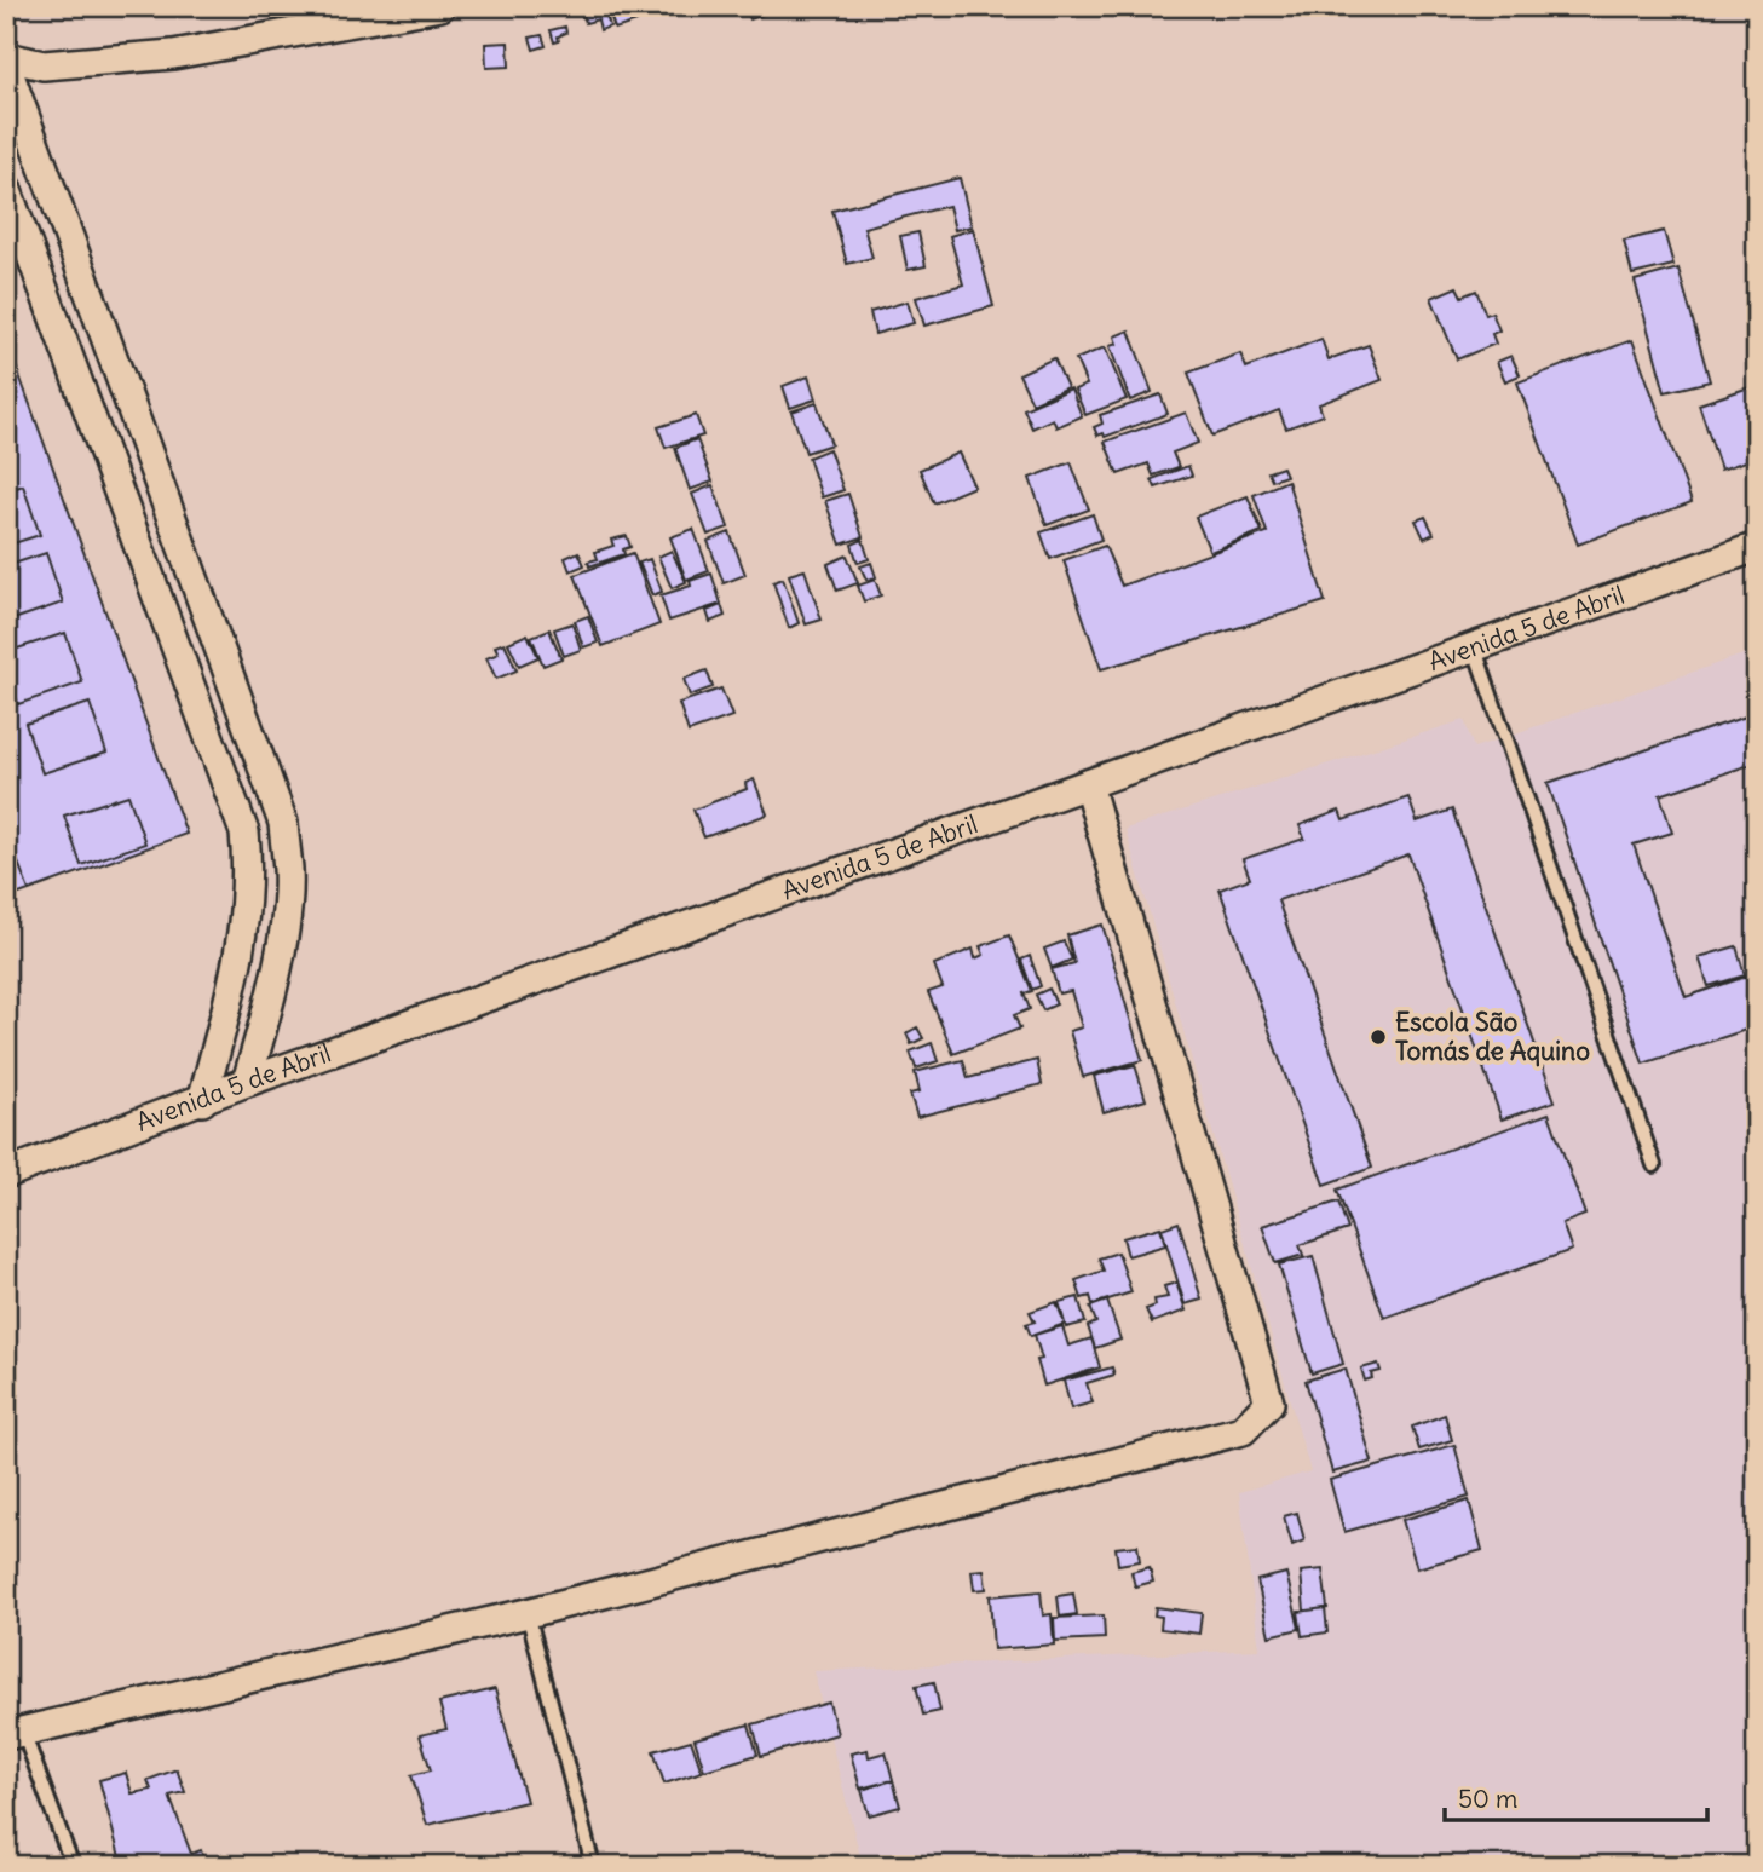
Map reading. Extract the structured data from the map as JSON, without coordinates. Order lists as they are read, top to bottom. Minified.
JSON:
{"streets":{"street":["Avenida 5 de Abril"]},"places":["Escola São Tomás de Aquino"],"scale_bar":"50 m"}
